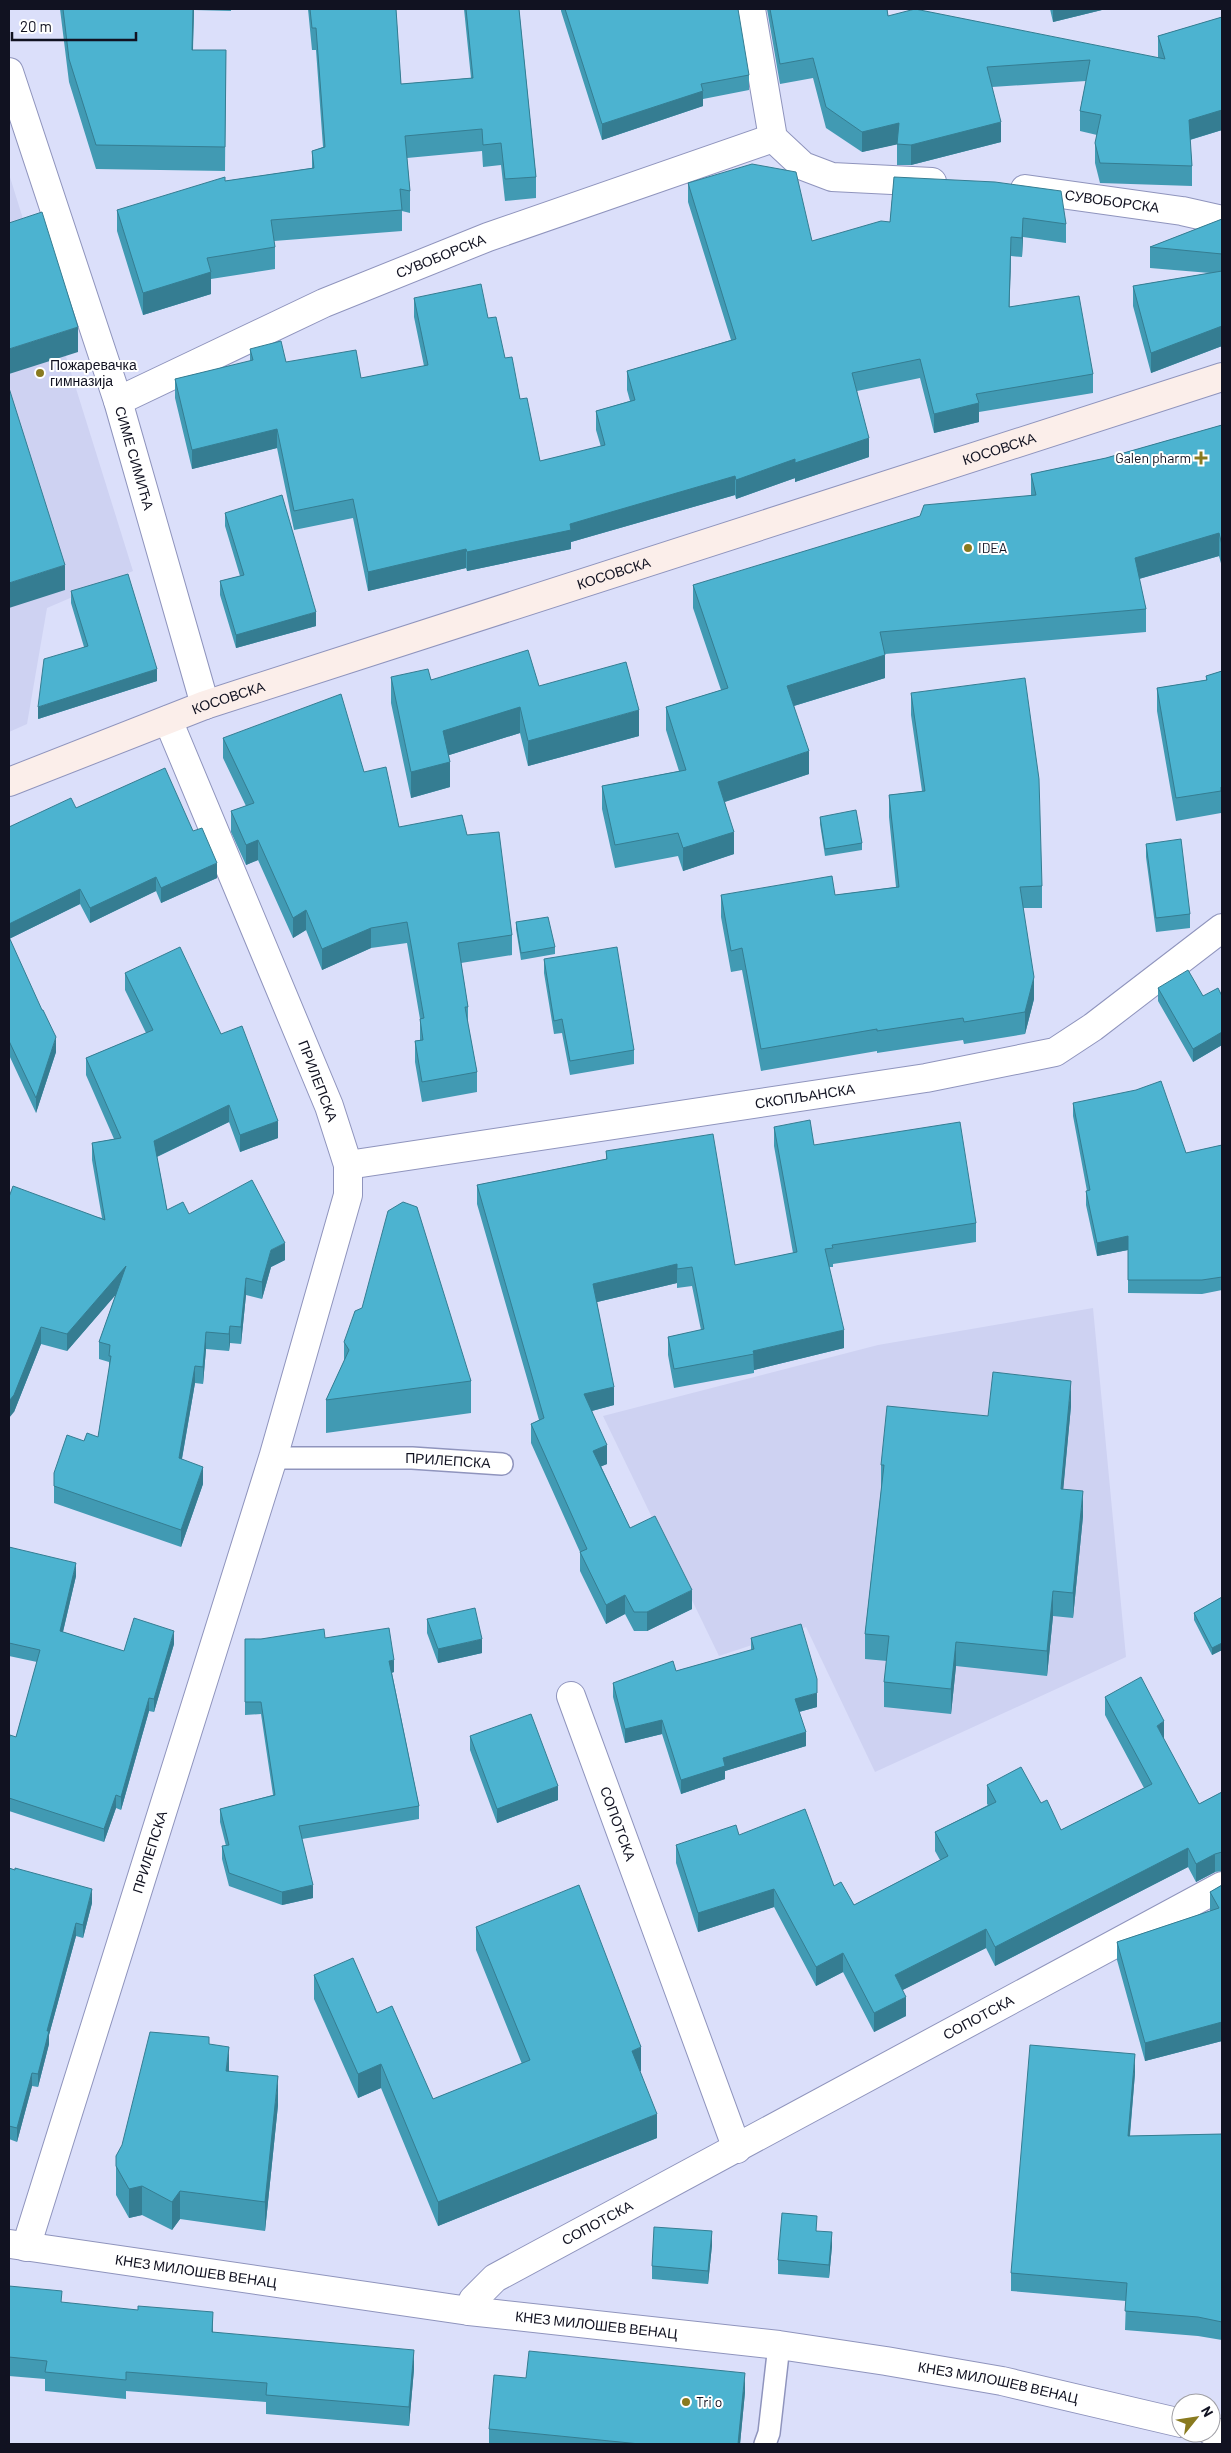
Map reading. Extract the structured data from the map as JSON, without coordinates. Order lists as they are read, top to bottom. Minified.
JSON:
{"streets":{"main road":["КОСОВСКА"],"street":["СУВОБОРСКА","СИМЕ СИМИЋА","ПРИЛЕПСКА","СКОПЉАНСКА","СОПОТСКА","КНЕЗ МИЛОШЕВ ВЕНАЦ"]},"crossings":[["СУВОБОРСКА","СИМЕ СИМИЋА"],["КОСОВСКА","СИМЕ СИМИЋА"],["КОСОВСКА","ПРИЛЕПСКА"],["ПРИЛЕПСКА","СКОПЉАНСКА"],["ПРИЛЕПСКА","КНЕЗ МИЛОШЕВ ВЕНАЦ"],["СОПОТСКА","КНЕЗ МИЛОШЕВ ВЕНАЦ"]],"places":{"other":["Пожаревачка гимназија","IDEA","Tri o"],"health":["Galen pharm"]},"scale_bar":"20 m","north":"top right"}
